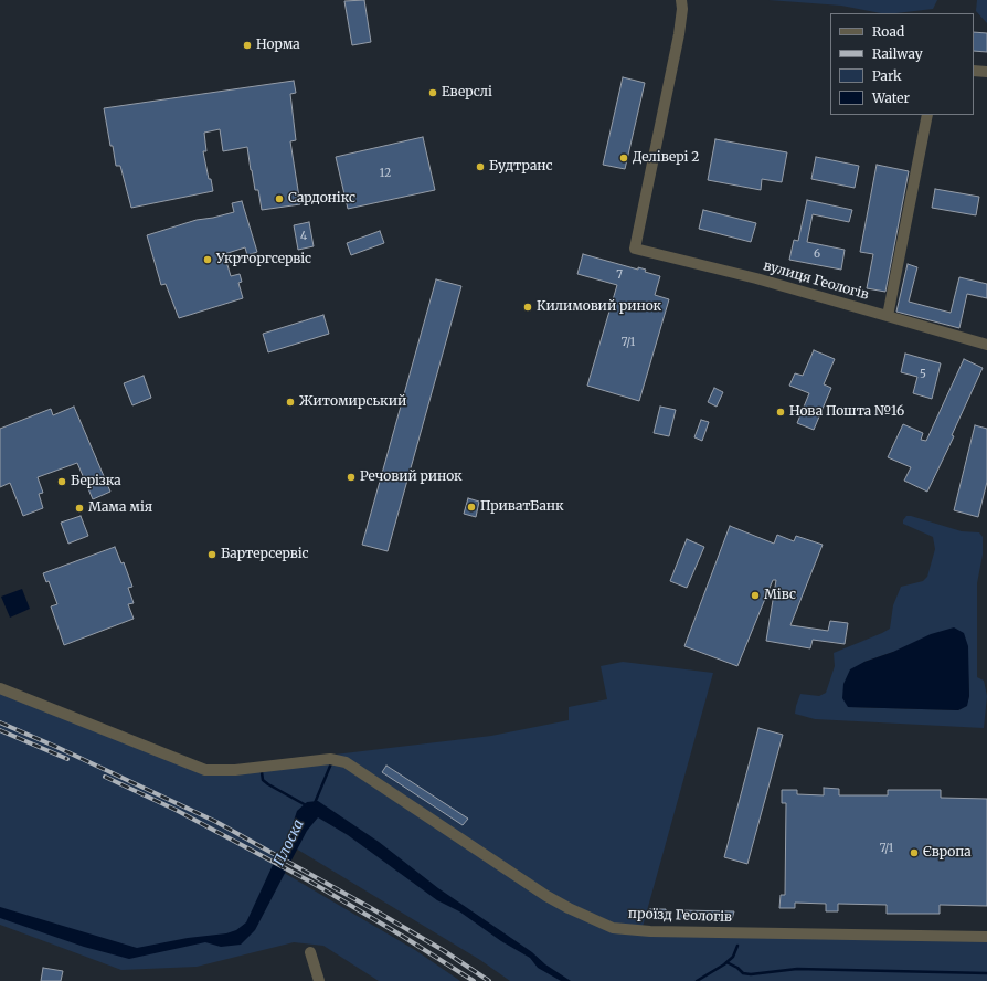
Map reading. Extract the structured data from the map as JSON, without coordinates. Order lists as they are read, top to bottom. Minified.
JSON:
{"streets":{"street":["вулиця Геологів","проїзд Геологів"]},"water":["Плоска"],"places":["Норма","Еверслі","Делівері 2","Будтранс","Сардонікс","Укрторгсервіс","Килимовий ринок","Житомирський","Нова Пошта №16","Речовий ринок","Берізка","ПриватБанк","Мама мія","Бартерсервіс","Мівс","Європа"],"house_numbers":["12","4","6","7","7/1","5","7/1"],"legend":["Road","Railway","Park","Water"]}
